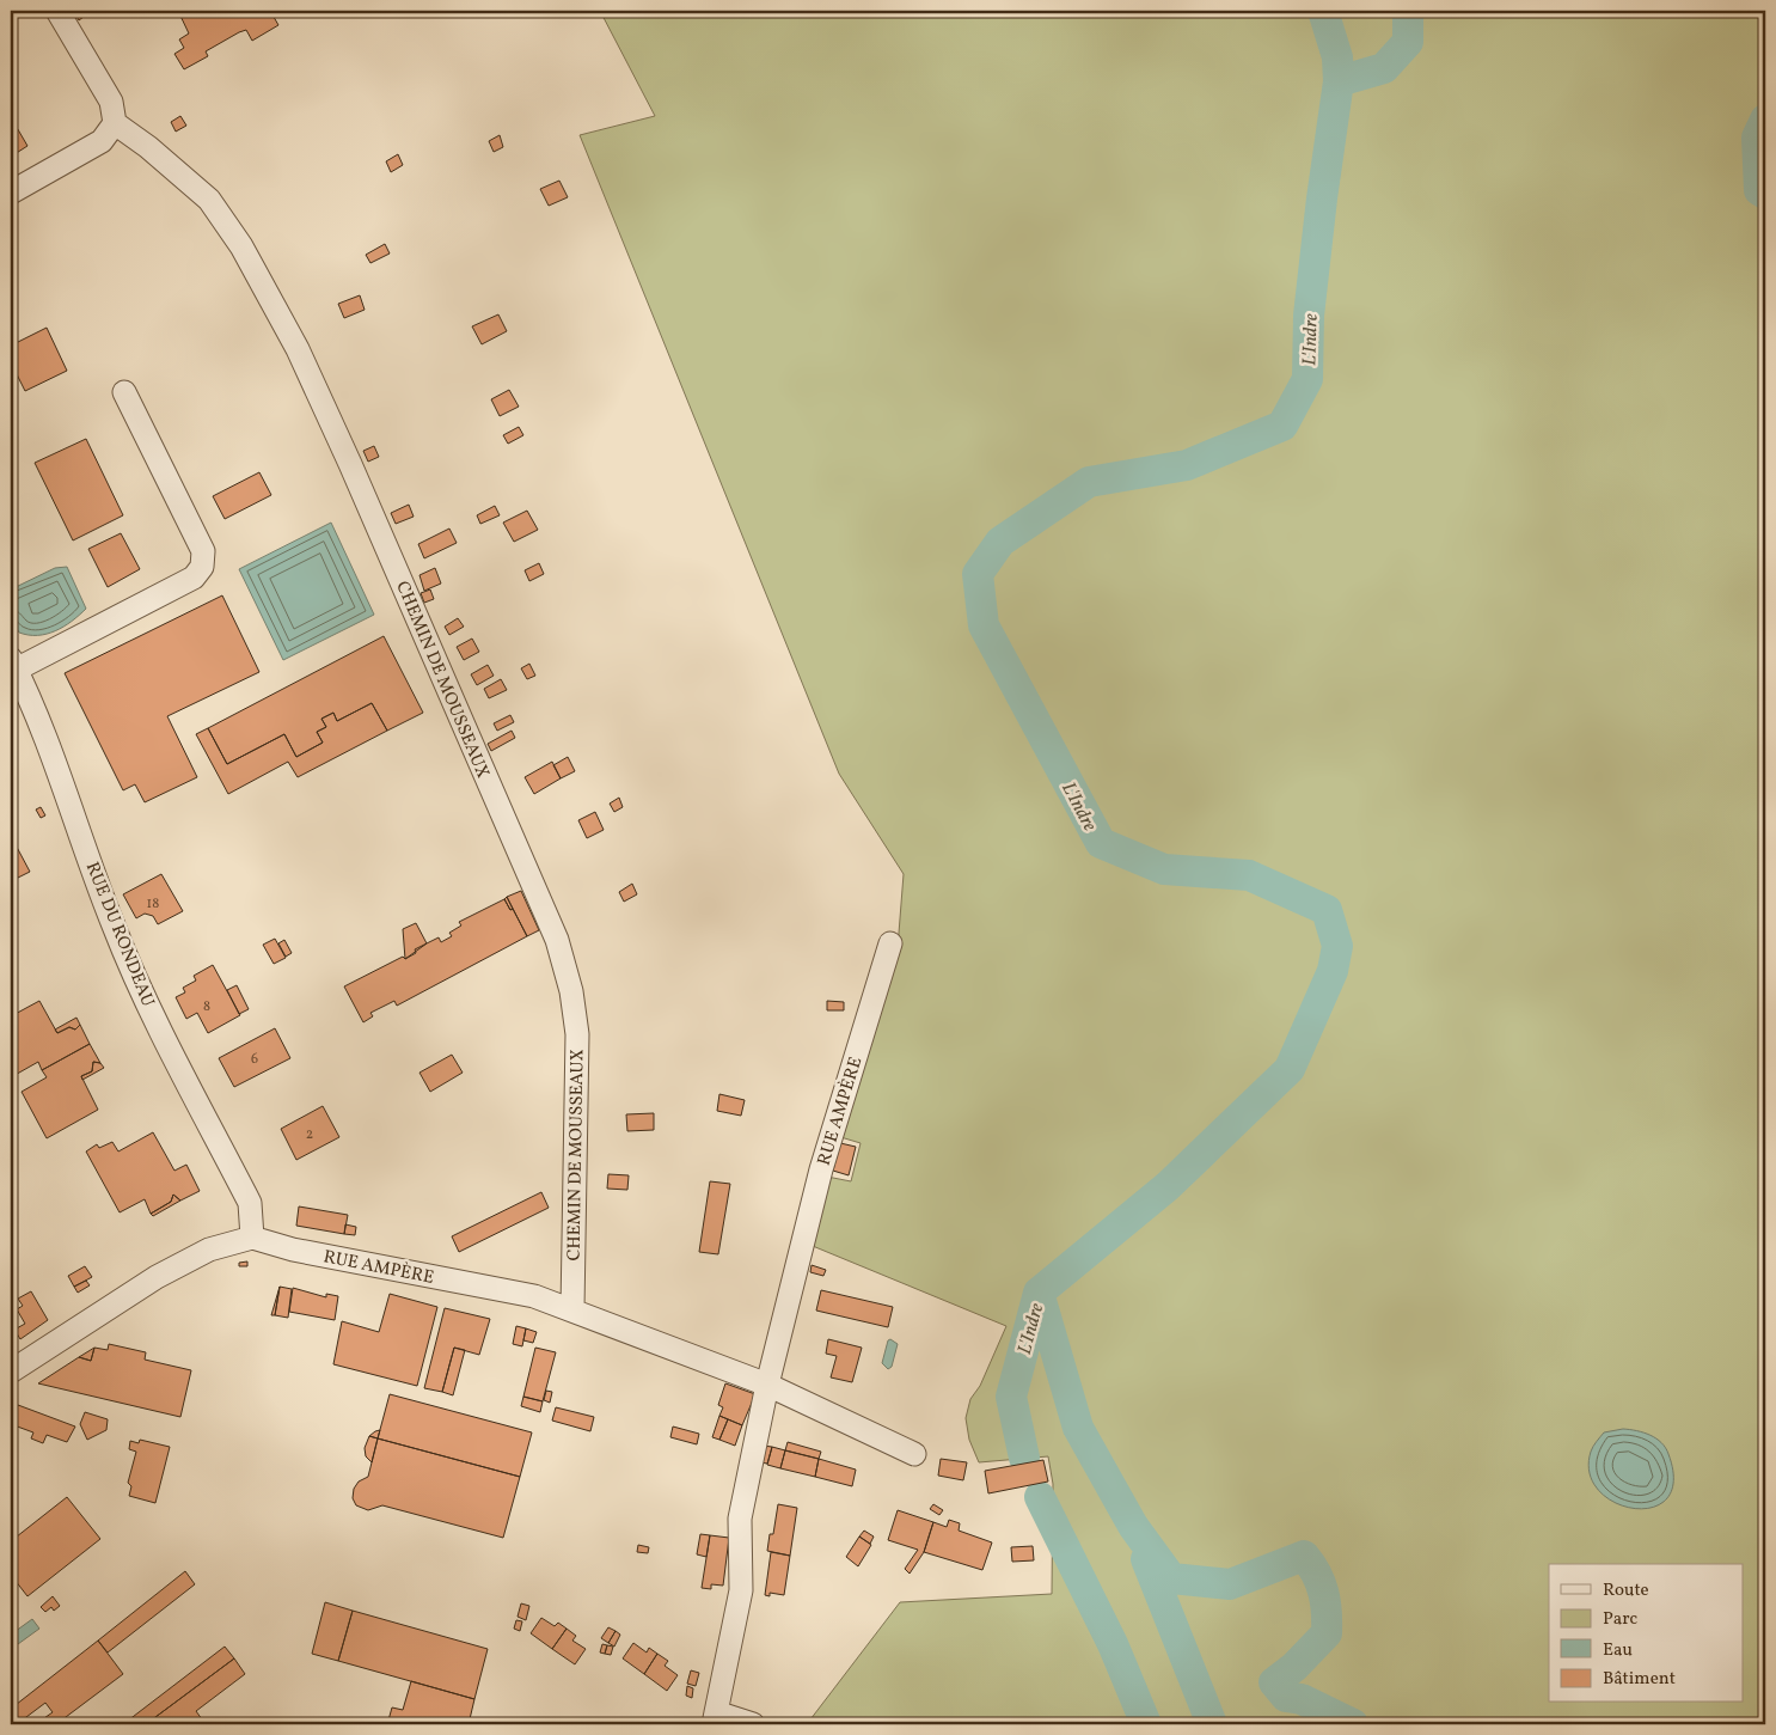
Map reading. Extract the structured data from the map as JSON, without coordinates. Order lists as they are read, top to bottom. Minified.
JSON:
{"streets":{"street":["CHEMIN DE MOUSSEAUX","RUE DU RONDEAU","RUE AMPÈRE"]},"crossings":[["CHEMIN DE MOUSSEAUX","RUE AMPÈRE"],["RUE DU RONDEAU","RUE AMPÈRE"]],"water":["L'Indre"],"house_numbers":["18","8","6","2"],"legend":["Route","Parc","Eau","Bâtiment"]}
